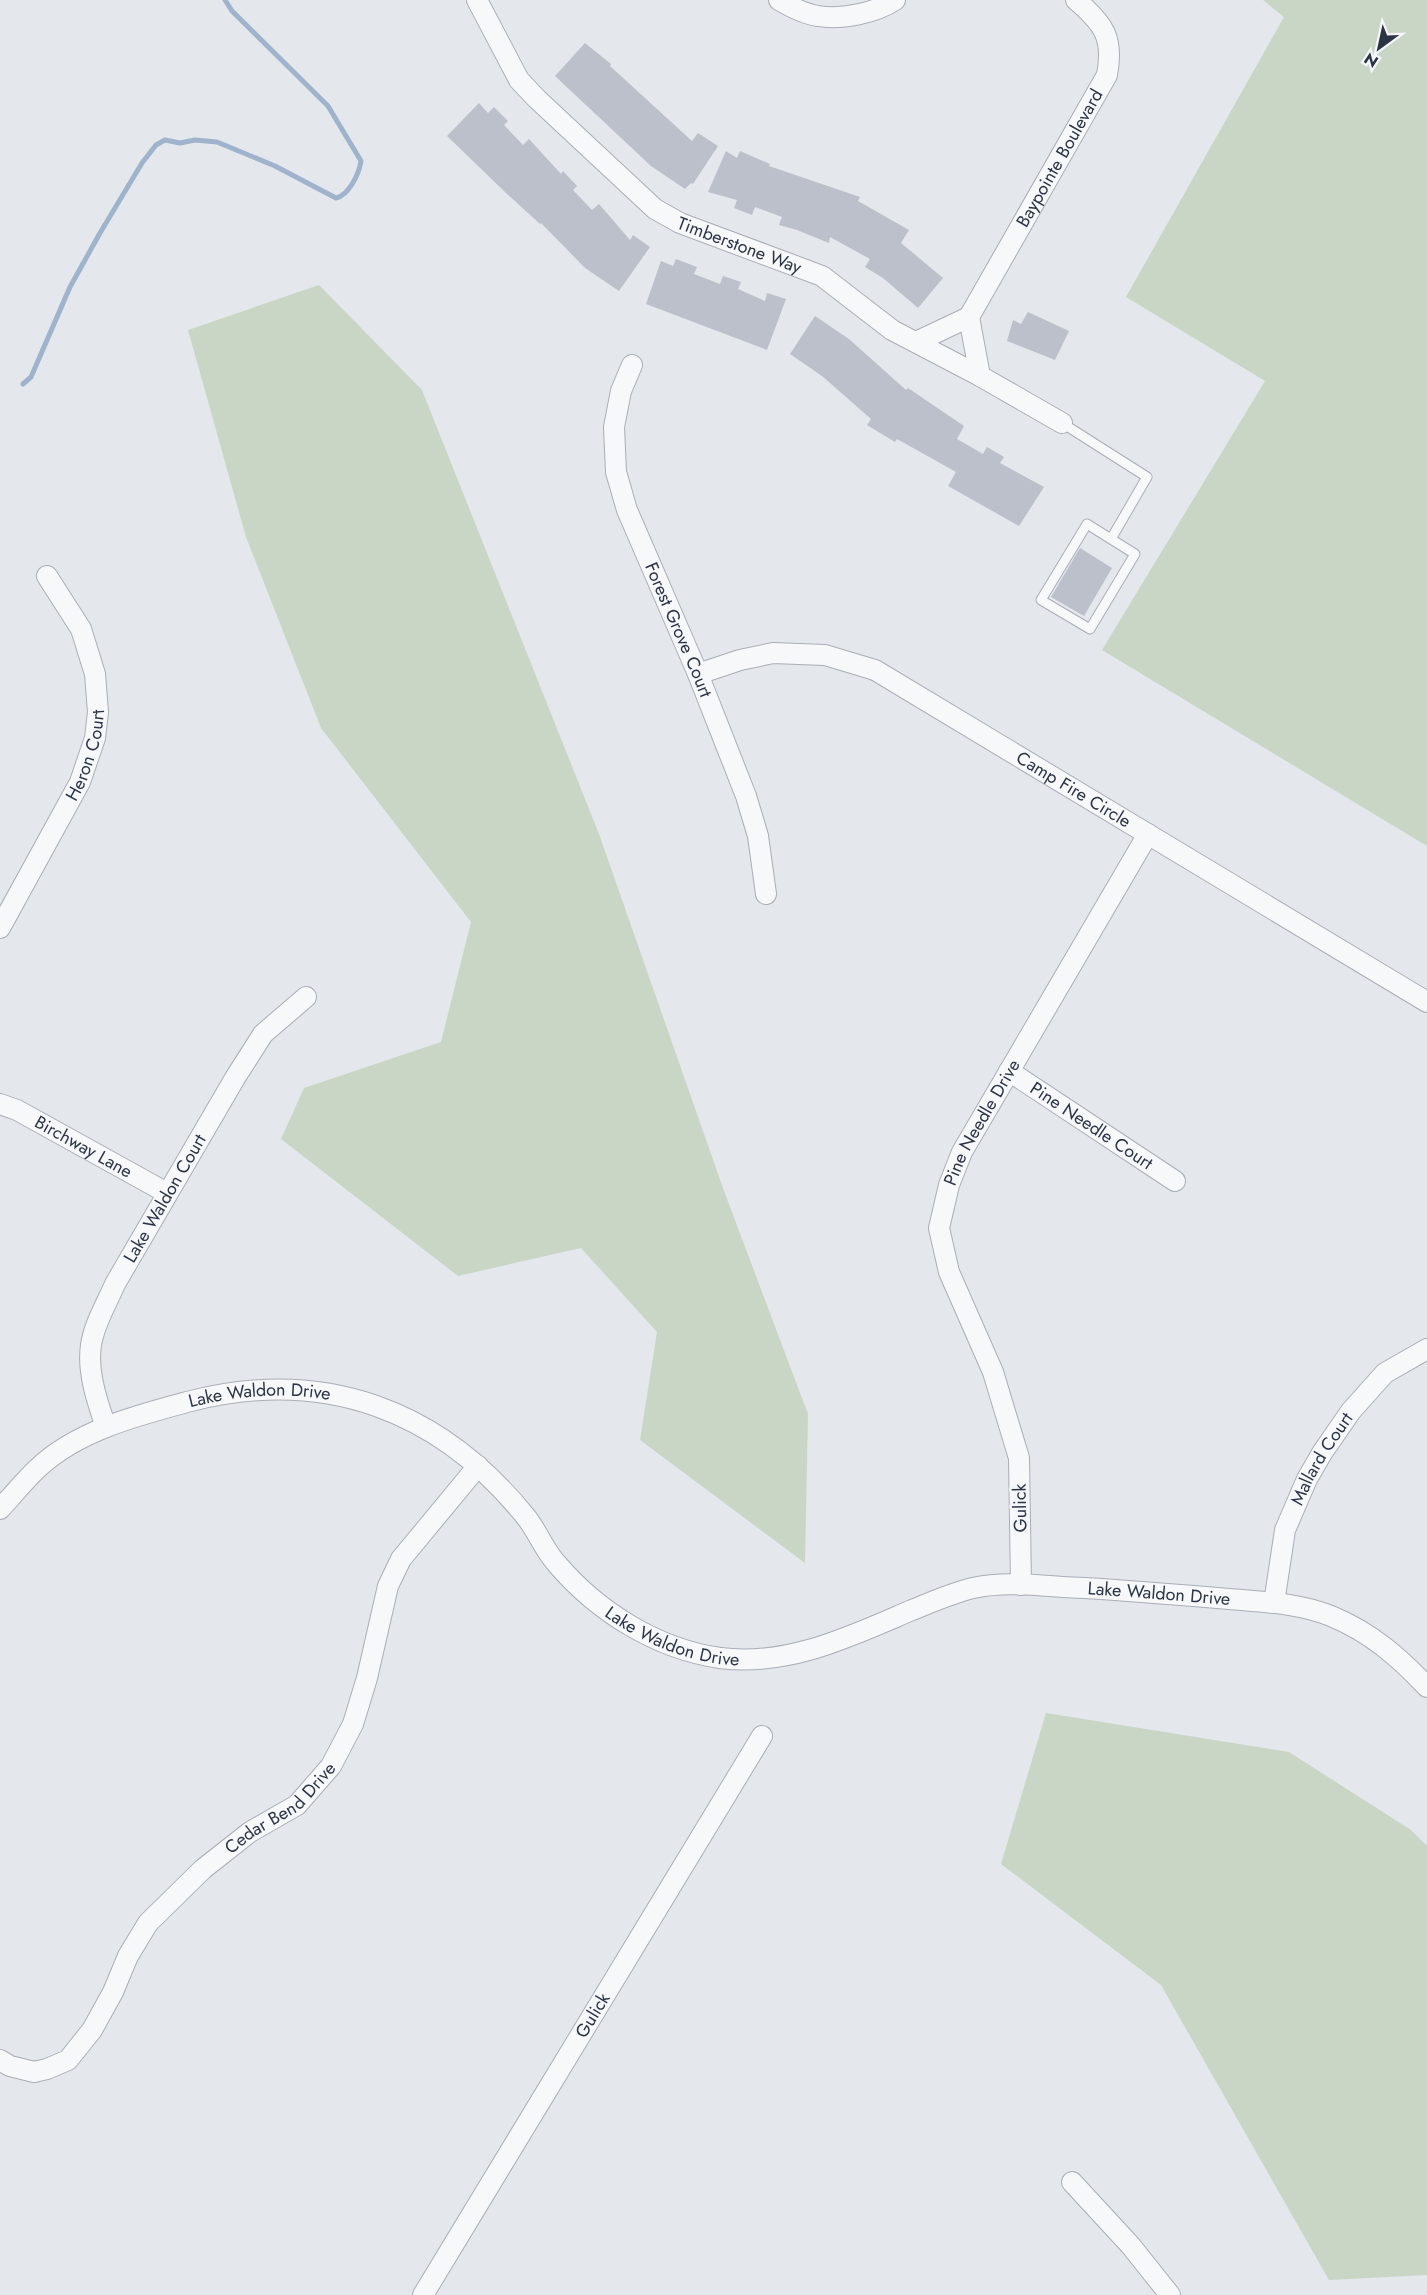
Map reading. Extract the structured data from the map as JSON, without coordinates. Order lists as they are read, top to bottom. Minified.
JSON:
{"streets":{"street":["Baypointe Boulevard","Timberstone Way","Forest Grove Court","Heron Court","Camp Fire Circle","Pine Needle Drive","Pine Needle Court","Birchway Lane","Lake Waldon Court","Lake Waldon Drive","Mallard Court","Gulick","Cedar Bend Drive"]},"crossings":[["Forest Grove Court","Camp Fire Circle"],["Camp Fire Circle","Pine Needle Drive"],["Pine Needle Drive","Pine Needle Court"],["Pine Needle Drive","Gulick"],["Birchway Lane","Lake Waldon Court"],["Lake Waldon Court","Lake Waldon Drive"],["Lake Waldon Drive","Mallard Court"],["Lake Waldon Drive","Gulick"],["Lake Waldon Drive","Cedar Bend Drive"]],"north":"bottom left"}
